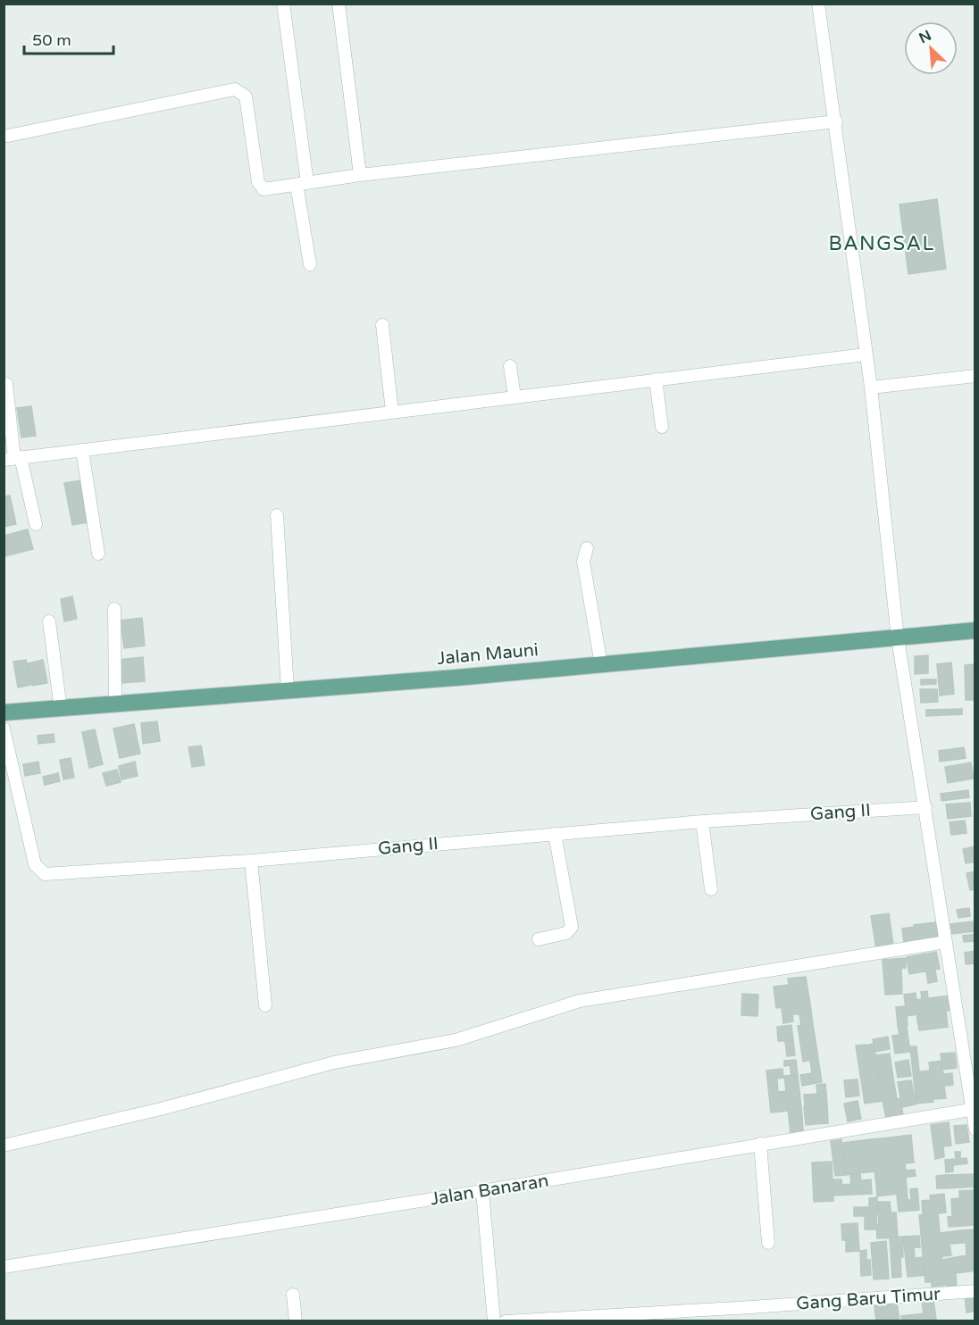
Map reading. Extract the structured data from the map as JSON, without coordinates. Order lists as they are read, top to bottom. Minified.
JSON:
{"streets":{"main road":["Jalan Mauni"],"street":["Gang II","Jalan Banaran","Gang Baru Timur"]},"districts":["BANGSAL"],"scale_bar":"50 m","north":"top left"}
